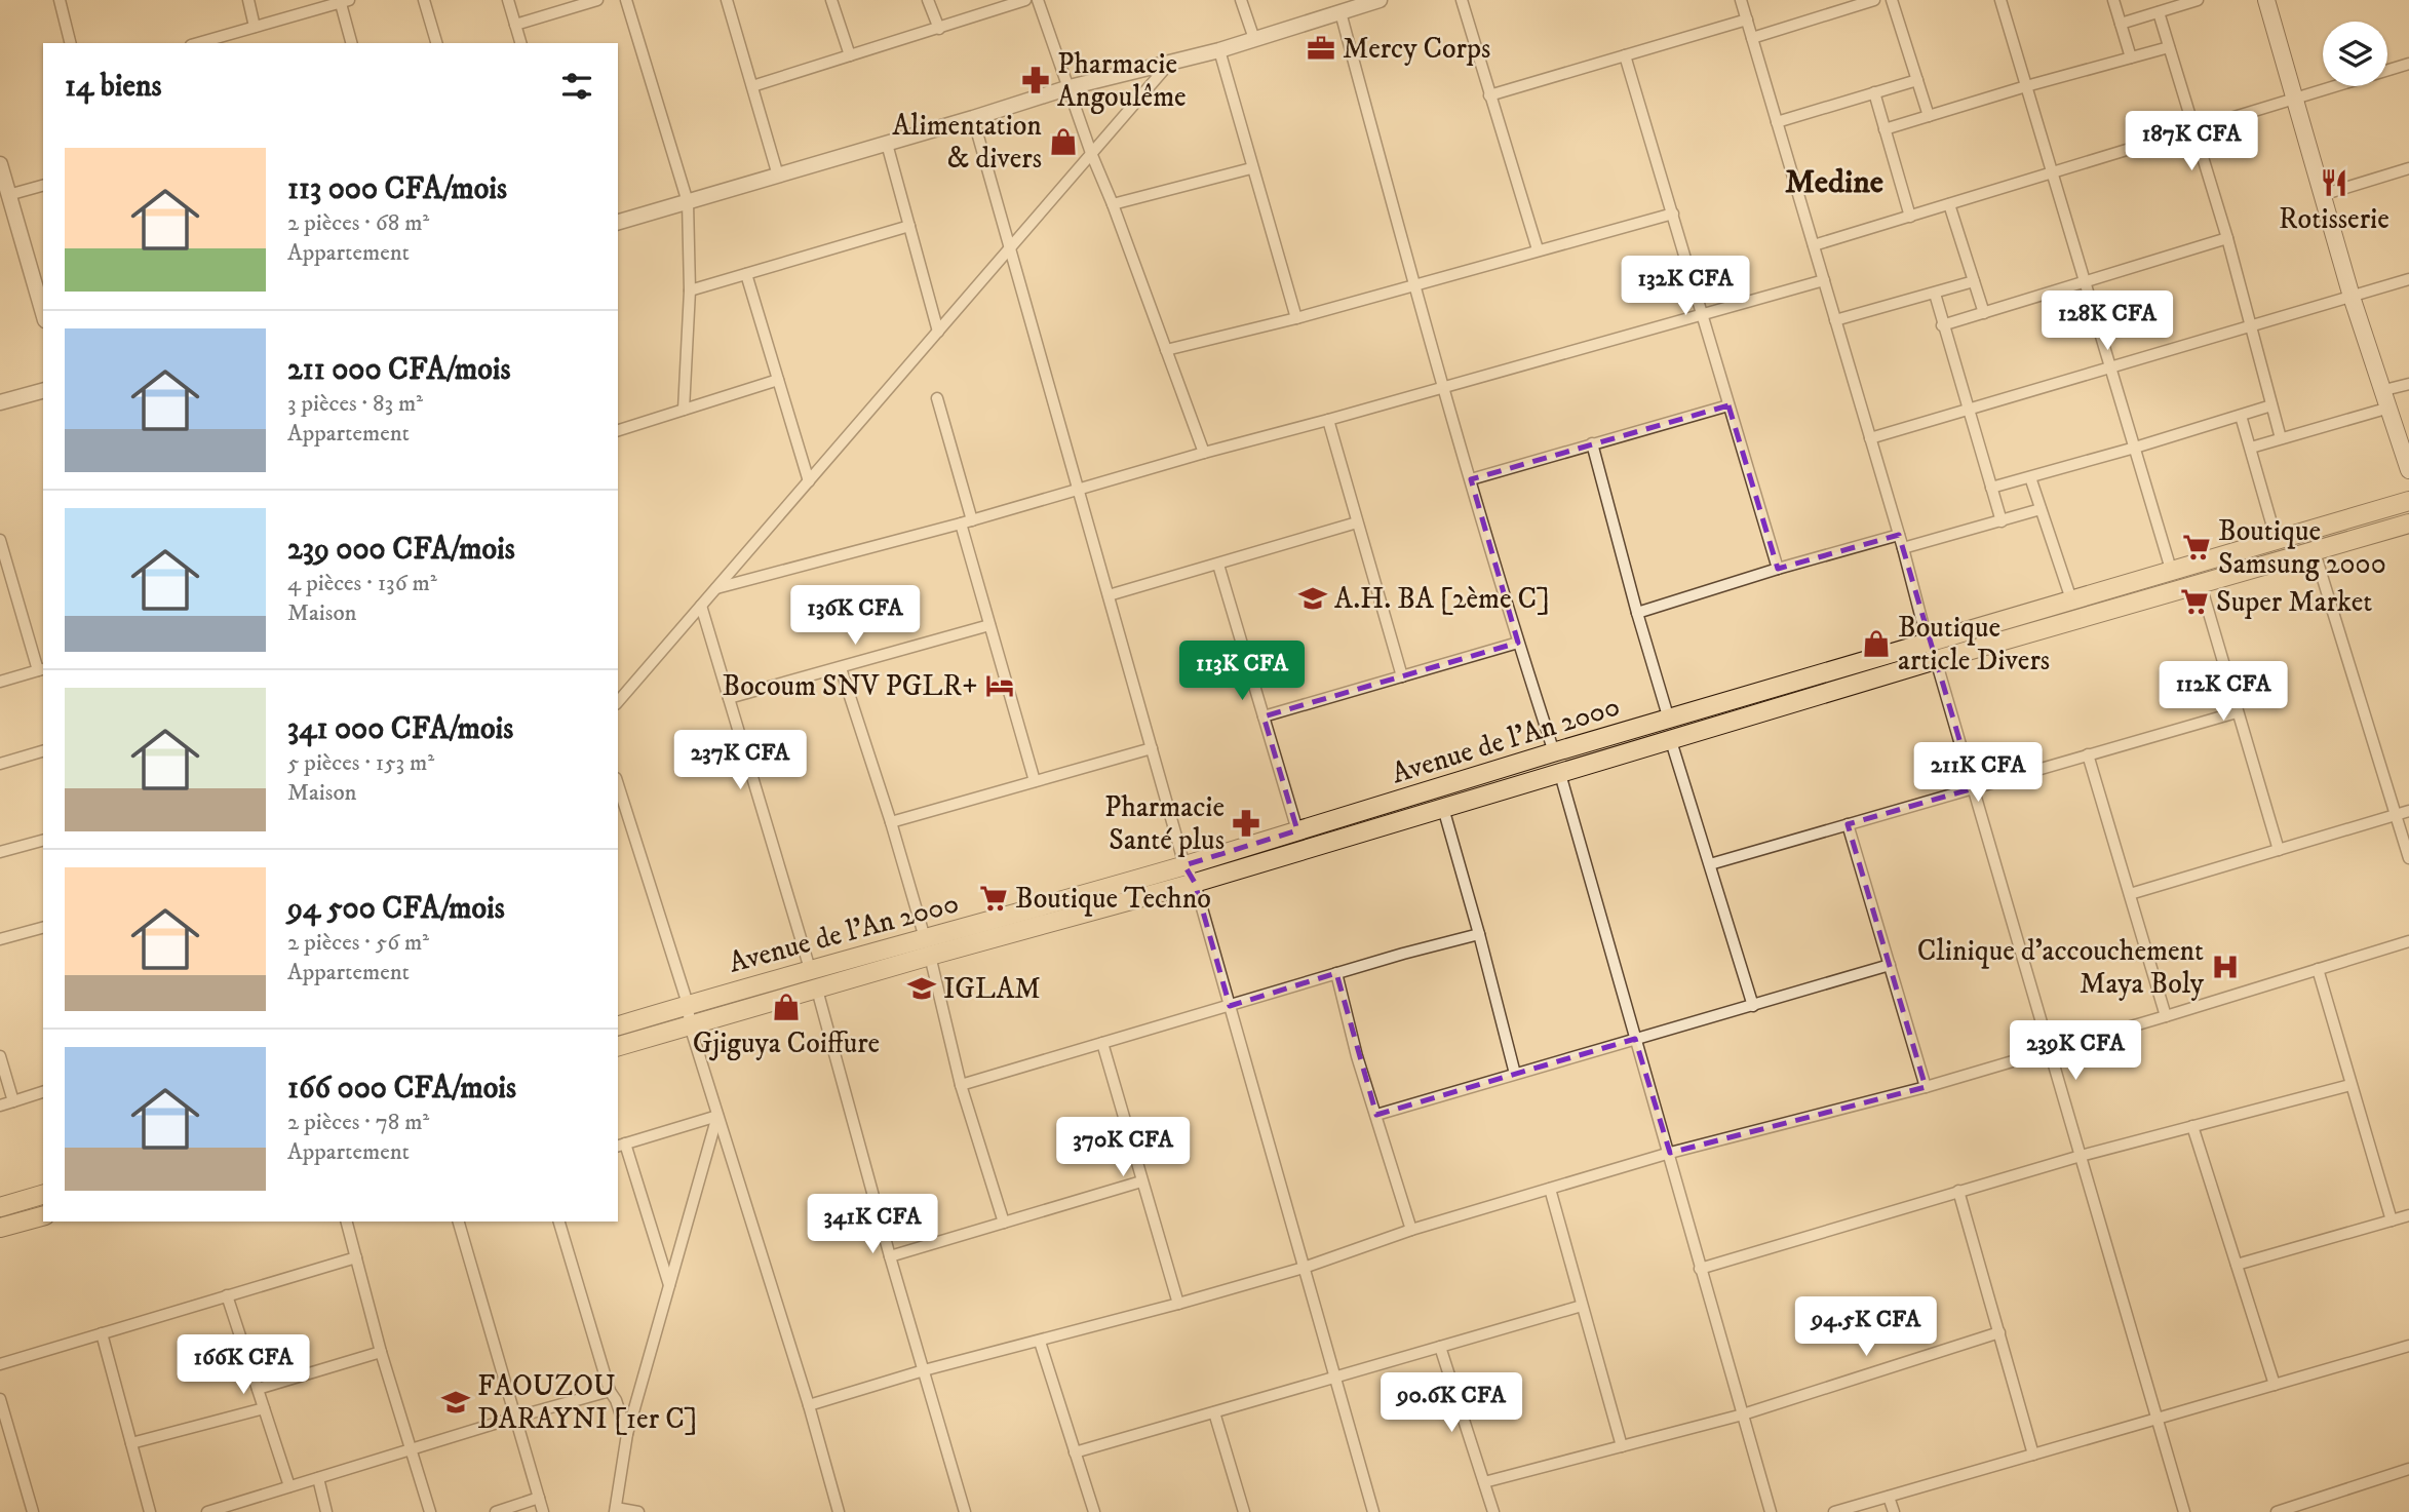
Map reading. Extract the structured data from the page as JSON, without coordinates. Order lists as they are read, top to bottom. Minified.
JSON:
{"streets":{"main road":["Avenue de l'An 2000"]},"districts":["Medine"],"places":{"office":["Mercy Corps"],"pharmacy":["Pharmacie Angoulême","Pharmacie Santé plus"],"shop":["Alimentation & divers","Boutique article Divers","Gjiguya Coiffure"],"restaurant":["Rotisserie"],"supermarket":["Boutique Samsung 2000","Super Market","Boutique Techno"],"school or university":["A.H. BA [2ème C]","IGLAM","FAOUZOU DARAYNI [1er C]"],"hotel":["Bocoum SNV PGLR+"],"hospital":["Clinique d'accouchement Maya Boly"]},"page":{"heading":"14 biens","price":["187K CFA","132K CFA","128K CFA","136K CFA","113K CFA","112K CFA","237K CFA","211K CFA","239K CFA","370K CFA","341K CFA","94.5K CFA","166K CFA","90.6K CFA"],"list":[{"name":"113 000 CFA/mois","note":"2 pièces · 68 m² · Appartement"},{"name":"211 000 CFA/mois","note":"3 pièces · 83 m² · Appartement"},{"name":"239 000 CFA/mois","note":"4 pièces · 136 m² · Maison"},{"name":"341 000 CFA/mois","note":"5 pièces · 153 m² · Maison"},{"name":"94 500 CFA/mois","note":"2 pièces · 56 m² · Appartement"},{"name":"166 000 CFA/mois","note":"2 pièces · 78 m² · Appartement"}]}}
